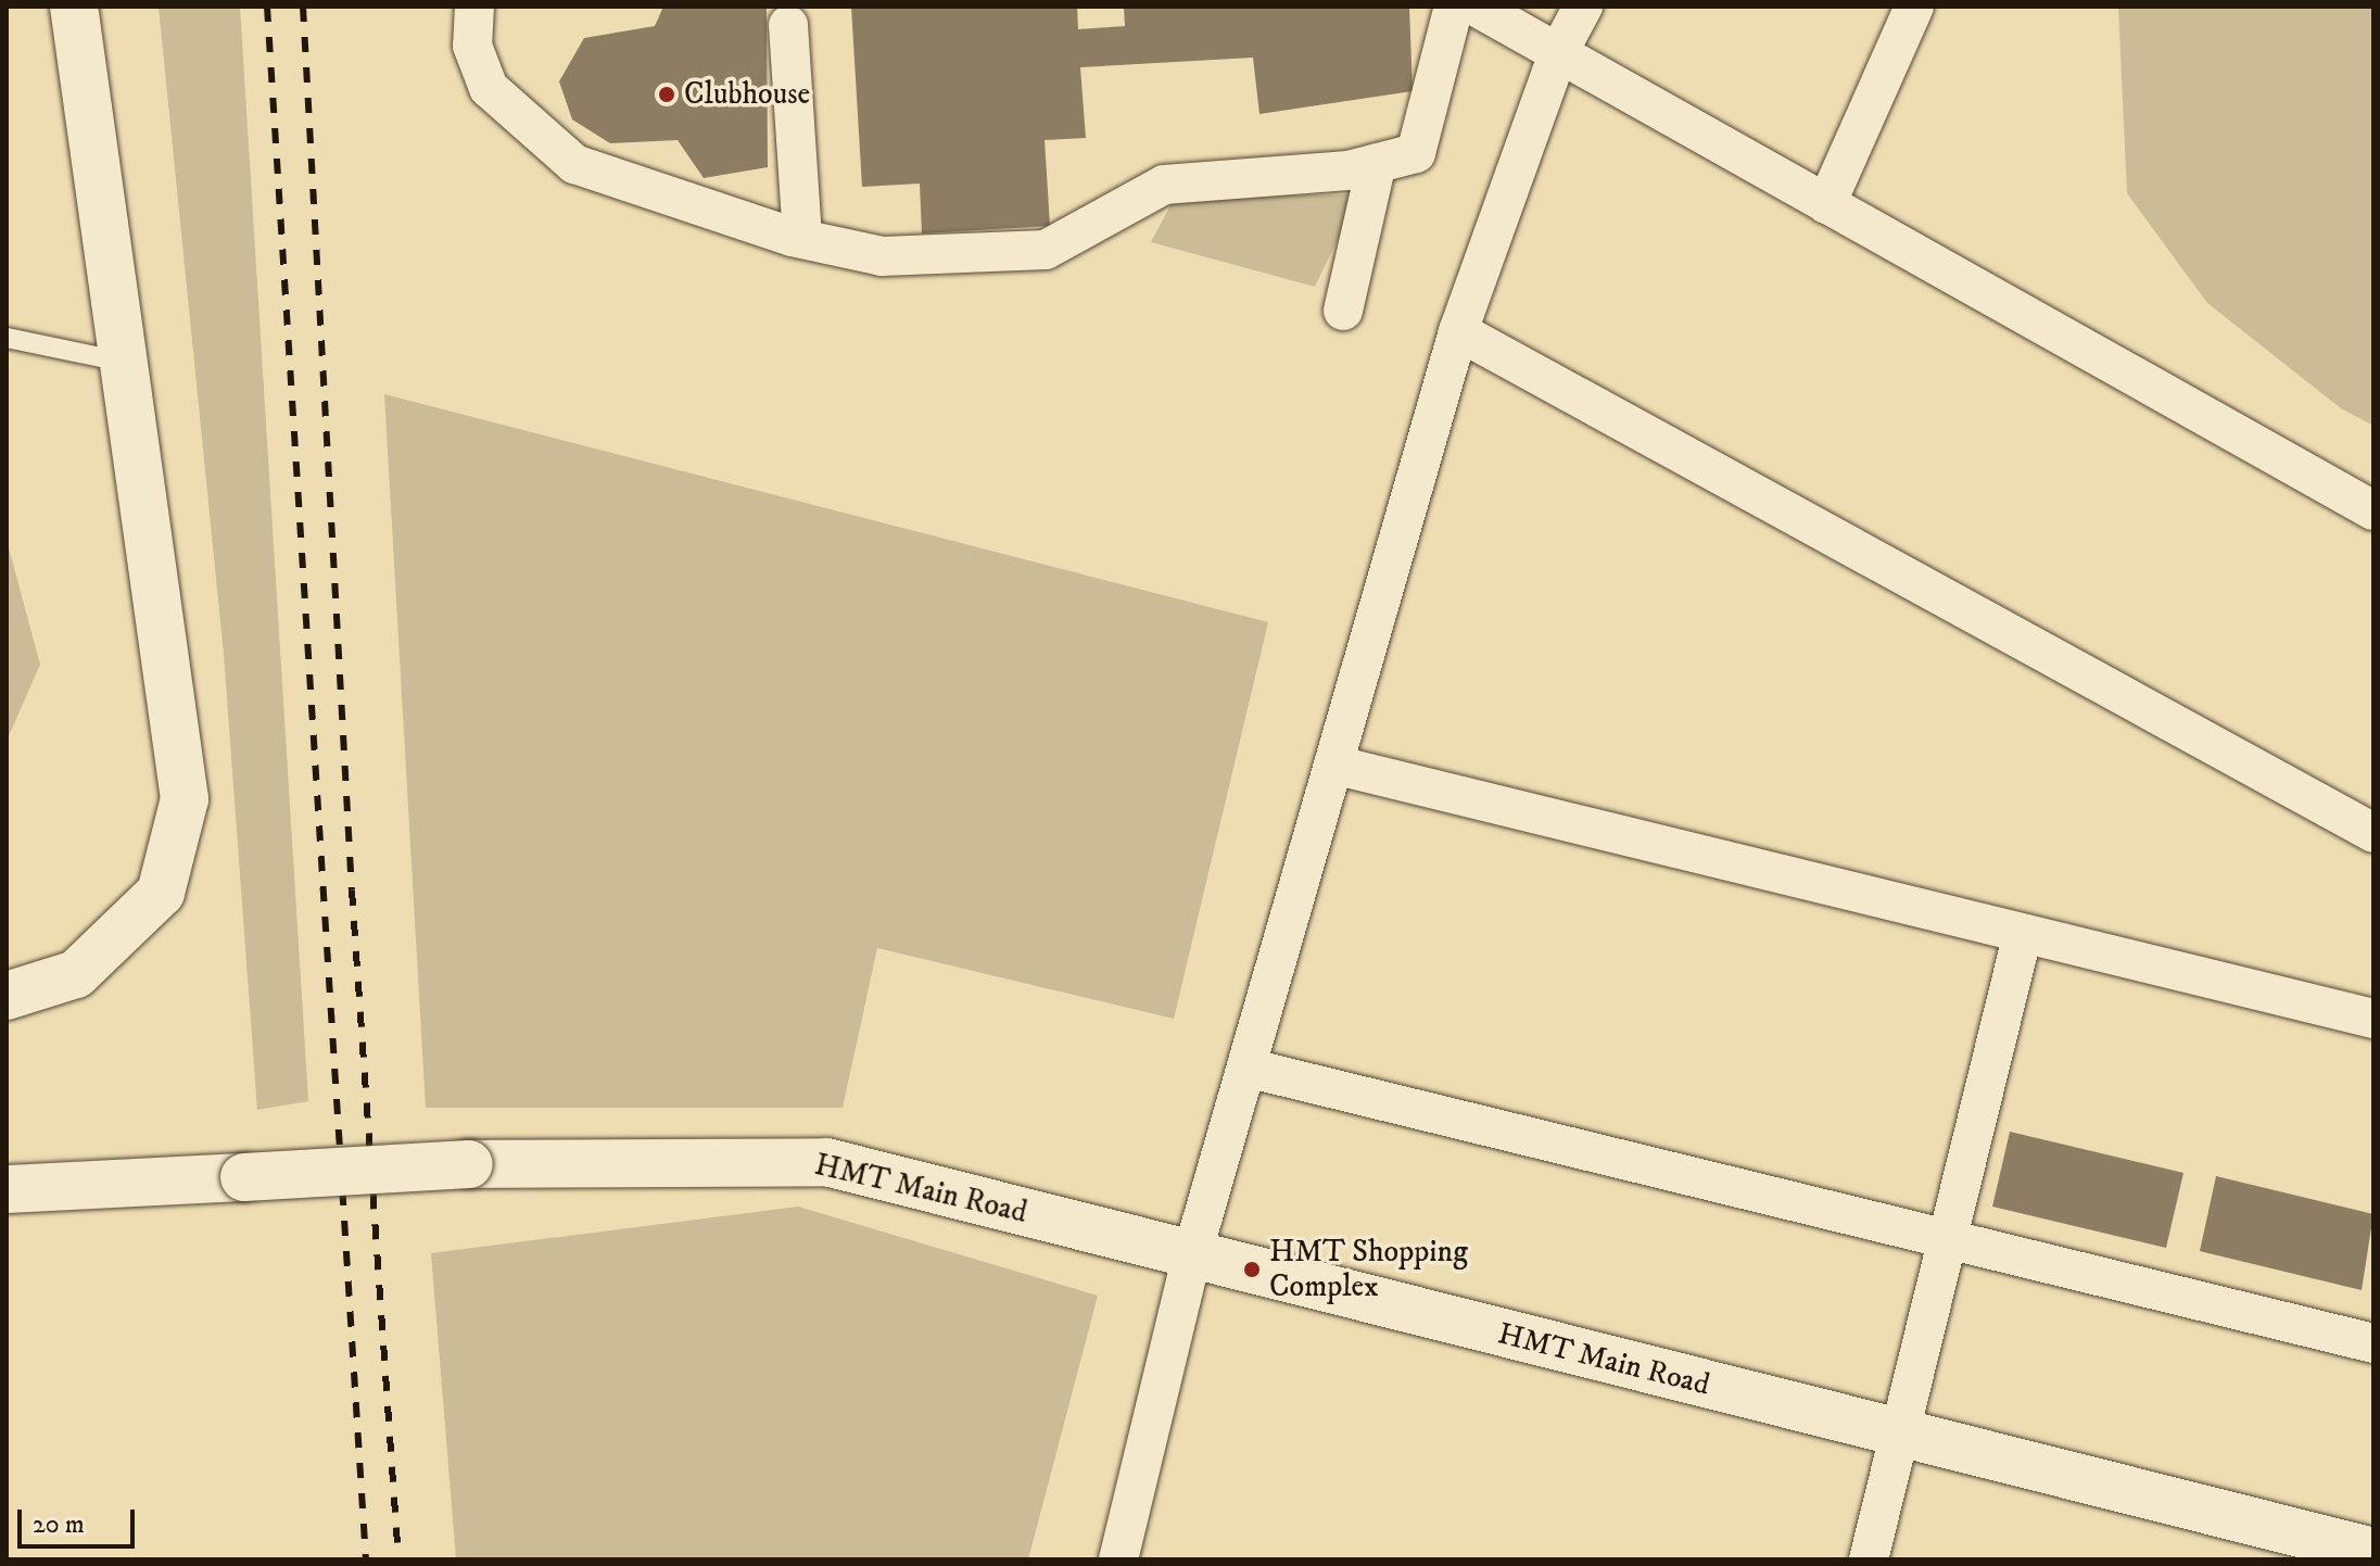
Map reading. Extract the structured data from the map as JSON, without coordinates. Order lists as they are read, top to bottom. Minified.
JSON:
{"streets":{"street":["HMT Main Road"]},"places":["Clubhouse","HMT Shopping Complex"],"scale_bar":"20 m"}
